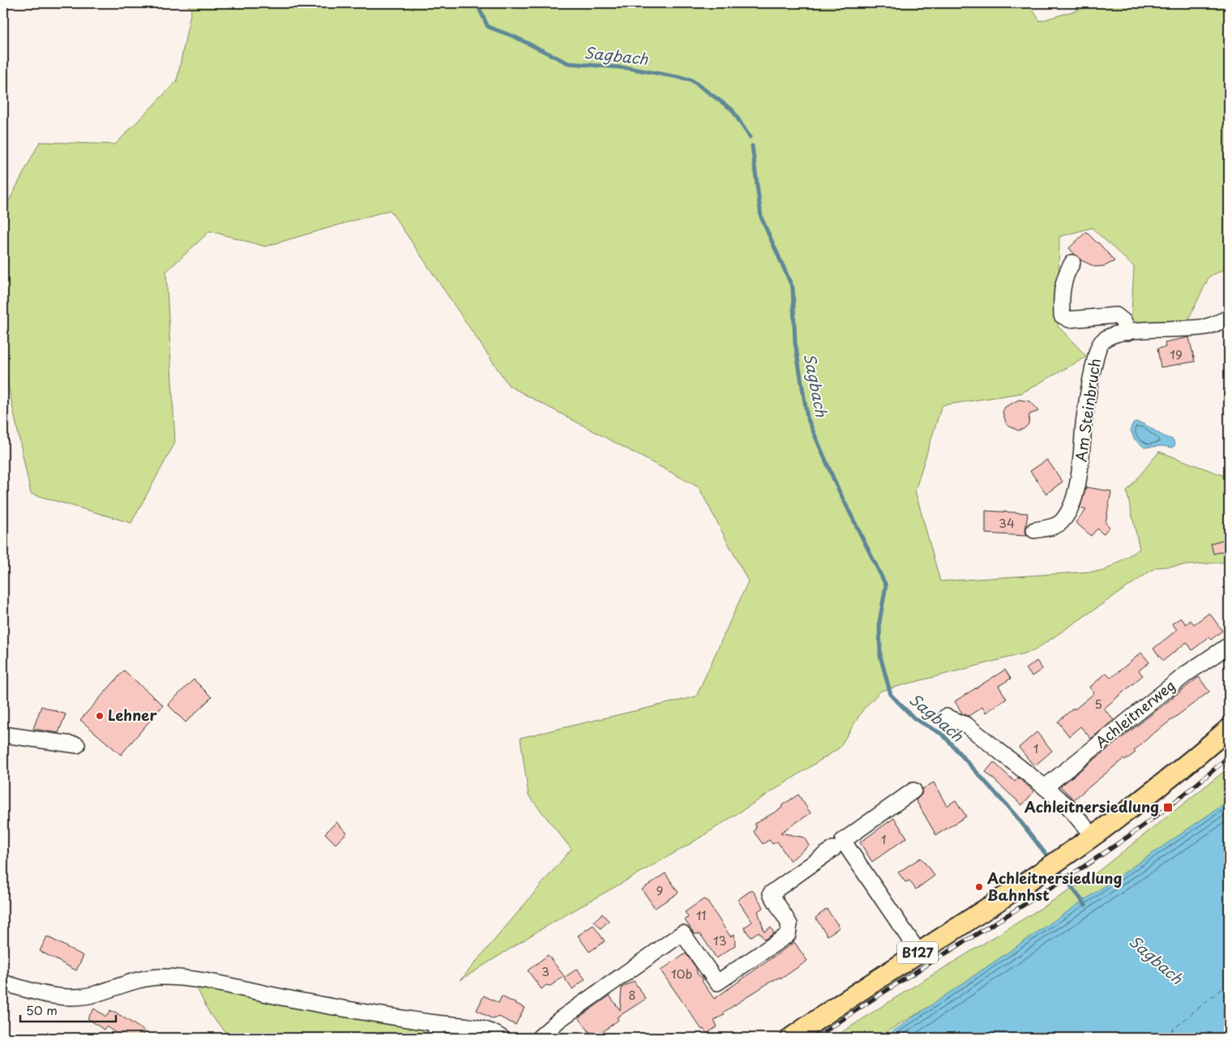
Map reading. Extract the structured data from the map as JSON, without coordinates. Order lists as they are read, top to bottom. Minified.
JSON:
{"streets":{"main road":["B127"],"street":["Am Steinbruch","Achleitnerweg"]},"water":["Sagbach"],"places":{"other":["Lehner","Achleitnersiedlung Bahnhst"],"transit":["Achleitnersiedlung"]},"house_numbers":["19","34","5","1","1","9","11","13","3","10b","8"],"scale_bar":"50 m"}
